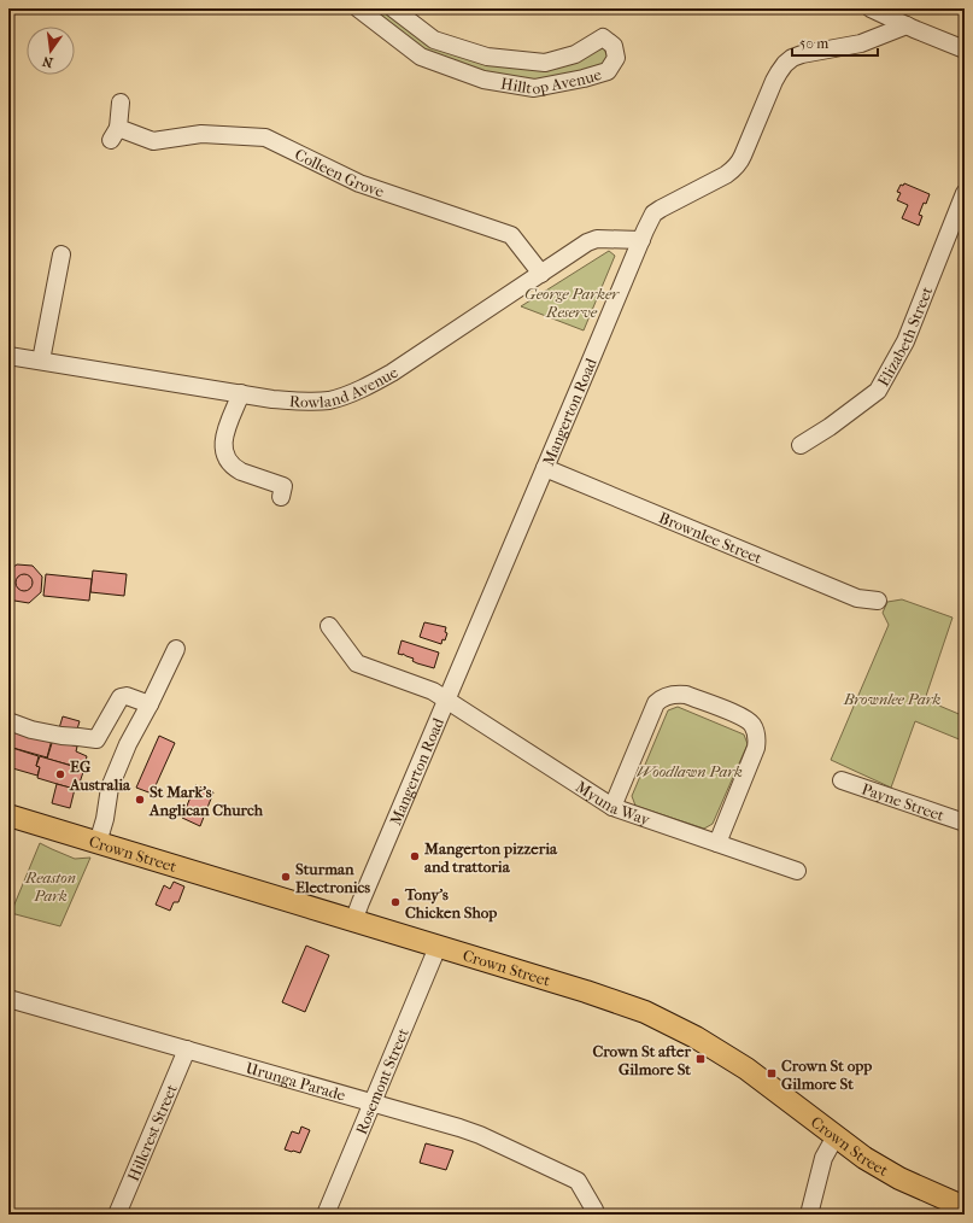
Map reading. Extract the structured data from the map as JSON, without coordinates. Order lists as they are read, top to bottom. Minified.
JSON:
{"streets":{"main road":["Crown Street"],"street":["Hilltop Avenue","Colleen Grove","Elizabeth Street","Rowland Avenue","Mangerton Road","Brownlee Street","Myuna Way","Payne Street","Urunga Parade","Rosemont Street","Hillcrest Street"]},"crossings":[["Colleen Grove","Rowland Avenue"],["Rowland Avenue","Mangerton Road"],["Mangerton Road","Brownlee Street"],["Mangerton Road","Myuna Way"],["Mangerton Road","Crown Street"],["Crown Street","Rosemont Street"],["Urunga Parade","Rosemont Street"],["Urunga Parade","Hillcrest Street"]],"parks":["George Parker Reserve","Brownlee Park","Woodlawn Park","Reaston Park"],"places":{"other":["EG Australia","St Mark's Anglican Church","Mangerton pizzeria and trattoria","Sturman Electronics","Tony's Chicken Shop"],"transit":["Crown St after Gilmore St","Crown St opp Gilmore St"]},"scale_bar":"50 m","north":"bottom"}
